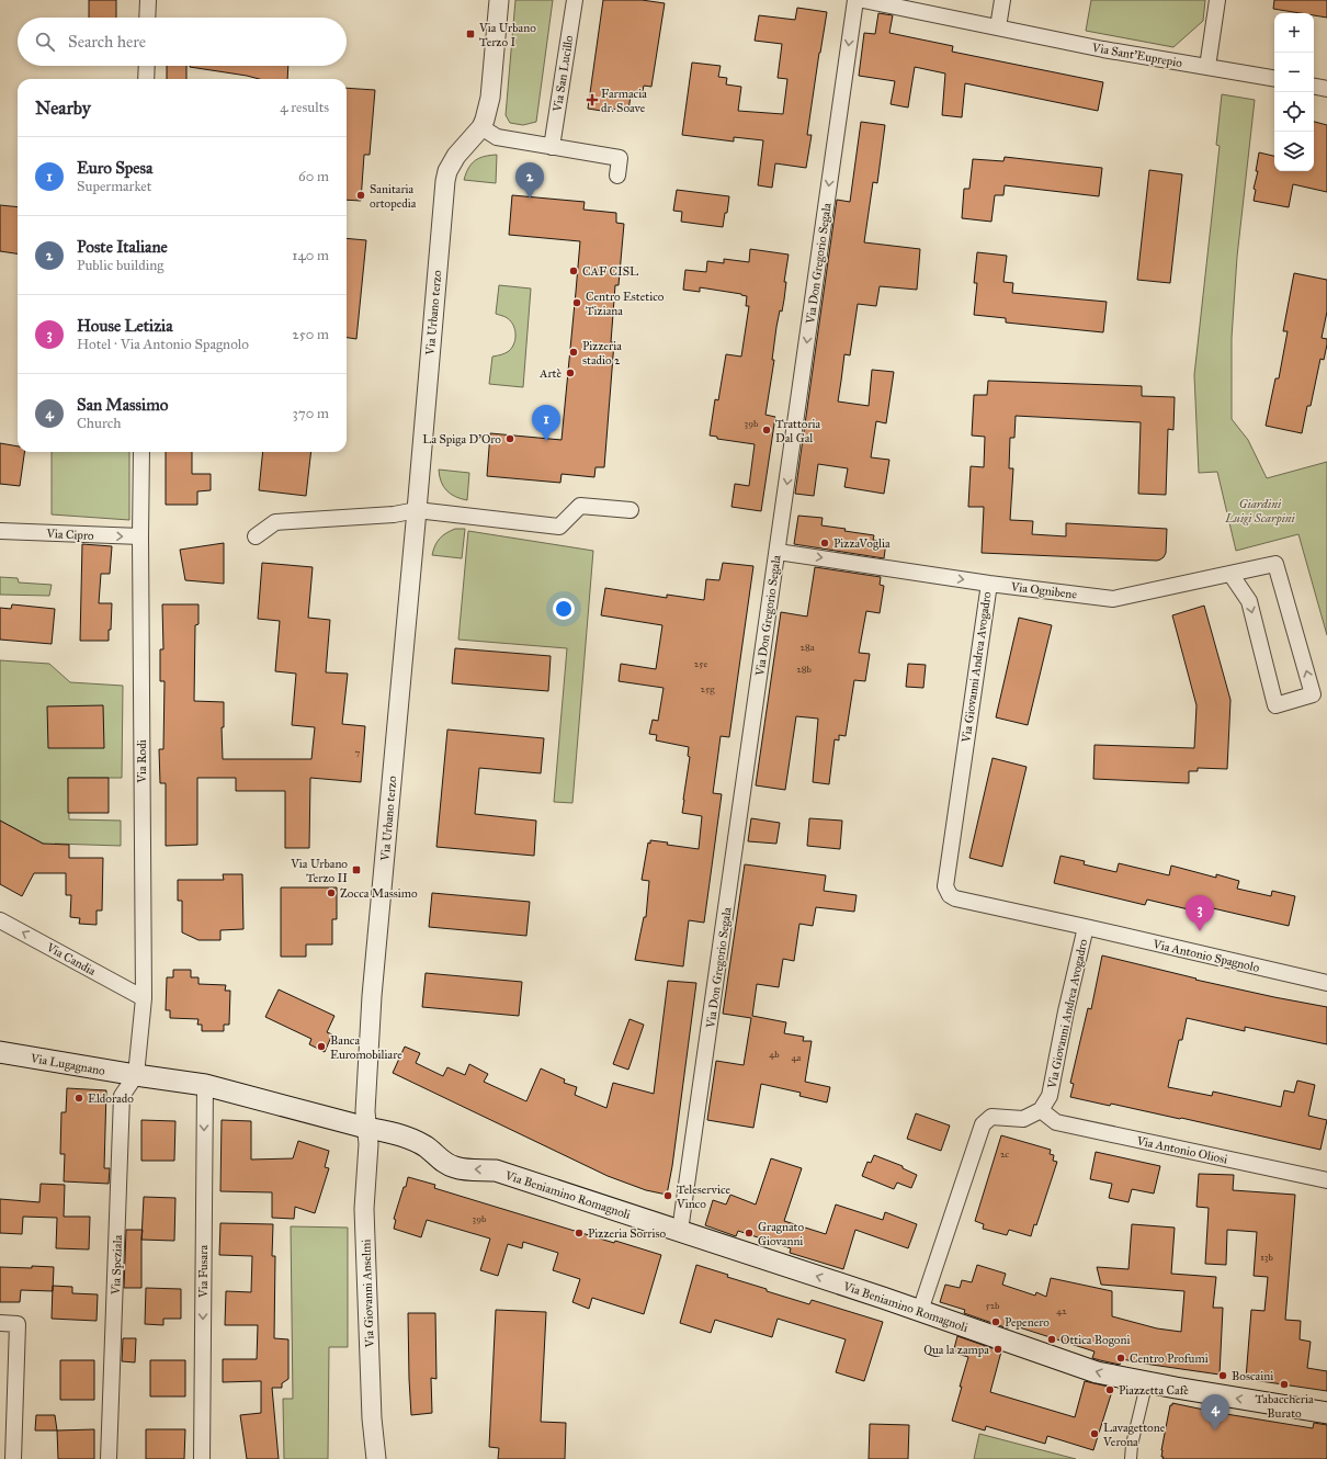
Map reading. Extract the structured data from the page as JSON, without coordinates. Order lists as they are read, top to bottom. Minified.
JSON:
{"streets":{"main road":["Via Lugagnano","Via Beniamino Romagnoli"],"street":["Via Sant'Euprepio","Via San Lucillo","Via Don Gregorio Segala","Via Urbano terzo","Via Cipro","Via Ognibene","Via Giovanni Andrea Avogadro","Via Rodi","Via Antonio Spagnolo","Via Candia","Via Antonio Oliosi","Via Speziala","Via Fusara","Via Giovanni Anselmi"]},"crossings":[["Via Don Gregorio Segala","Via Ognibene"],["Via Don Gregorio Segala","Via Beniamino Romagnoli"],["Via Urbano terzo","Via Beniamino Romagnoli"],["Via Urbano terzo","Via Giovanni Anselmi"],["Via Cipro","Via Rodi"],["Via Ognibene","Via Giovanni Andrea Avogadro"],["Via Giovanni Andrea Avogadro","Via Antonio Spagnolo"],["Via Giovanni Andrea Avogadro","Via Antonio Oliosi"],["Via Rodi","Via Candia"],["Via Rodi","Via Lugagnano"],["Via Rodi","Via Beniamino Romagnoli"],["Via Rodi","Via Speziala"],["Via Lugagnano","Via Beniamino Romagnoli"],["Via Lugagnano","Via Speziala"],["Via Beniamino Romagnoli","Via Speziala"],["Via Beniamino Romagnoli","Via Fusara"],["Via Beniamino Romagnoli","Via Giovanni Anselmi"]],"one_way":["Via Don Gregorio Segala","Via Cipro","Via Candia","Via Beniamino Romagnoli","Via Fusara"],"parks":["Giardini Luigi Scarpini"],"places":{"transit":["Via Urbano Terzo I","Via Urbano Terzo II"],"health":["Farmacia dr. Soave"],"other":["Sanitaria ortopedia","CAF CISL","Centro Estetico Tiziana","Pizzeria stadio 2","Artè","Trattoria Dal Gal","La Spiga D'Oro","PizzaVoglia","Zocca Massimo","Banca Euromobiliare","Eldorado","Teleservice Vinco","Pizzeria Sorriso","Gragnato Giovanni","Pepenero","Ottica Bogoni","Qua la zampa","Centro Profumi","Boscaini","Tabaccheria Burato","Piazzetta Cafè","Lavagettone Verona"]},"house_numbers":["39b","28a","25e","28b","25g","7","4b","4a","2c","39b","13b","52b","42"],"page":{"map_buttons":["+","−"],"search":"Search here","heading":["Nearby","4 results"],"list":[{"mark":"1","name":"Euro Spesa","note":"Supermarket","value":"60 m"},{"mark":"2","name":"Poste Italiane","note":"Public building","value":"140 m"},{"mark":"3","name":"House Letizia","note":"Hotel · Via Antonio Spagnolo","value":"250 m"},{"mark":"4","name":"San Massimo","note":"Church","value":"370 m"}],"pins":["2","1","3","4"]}}
